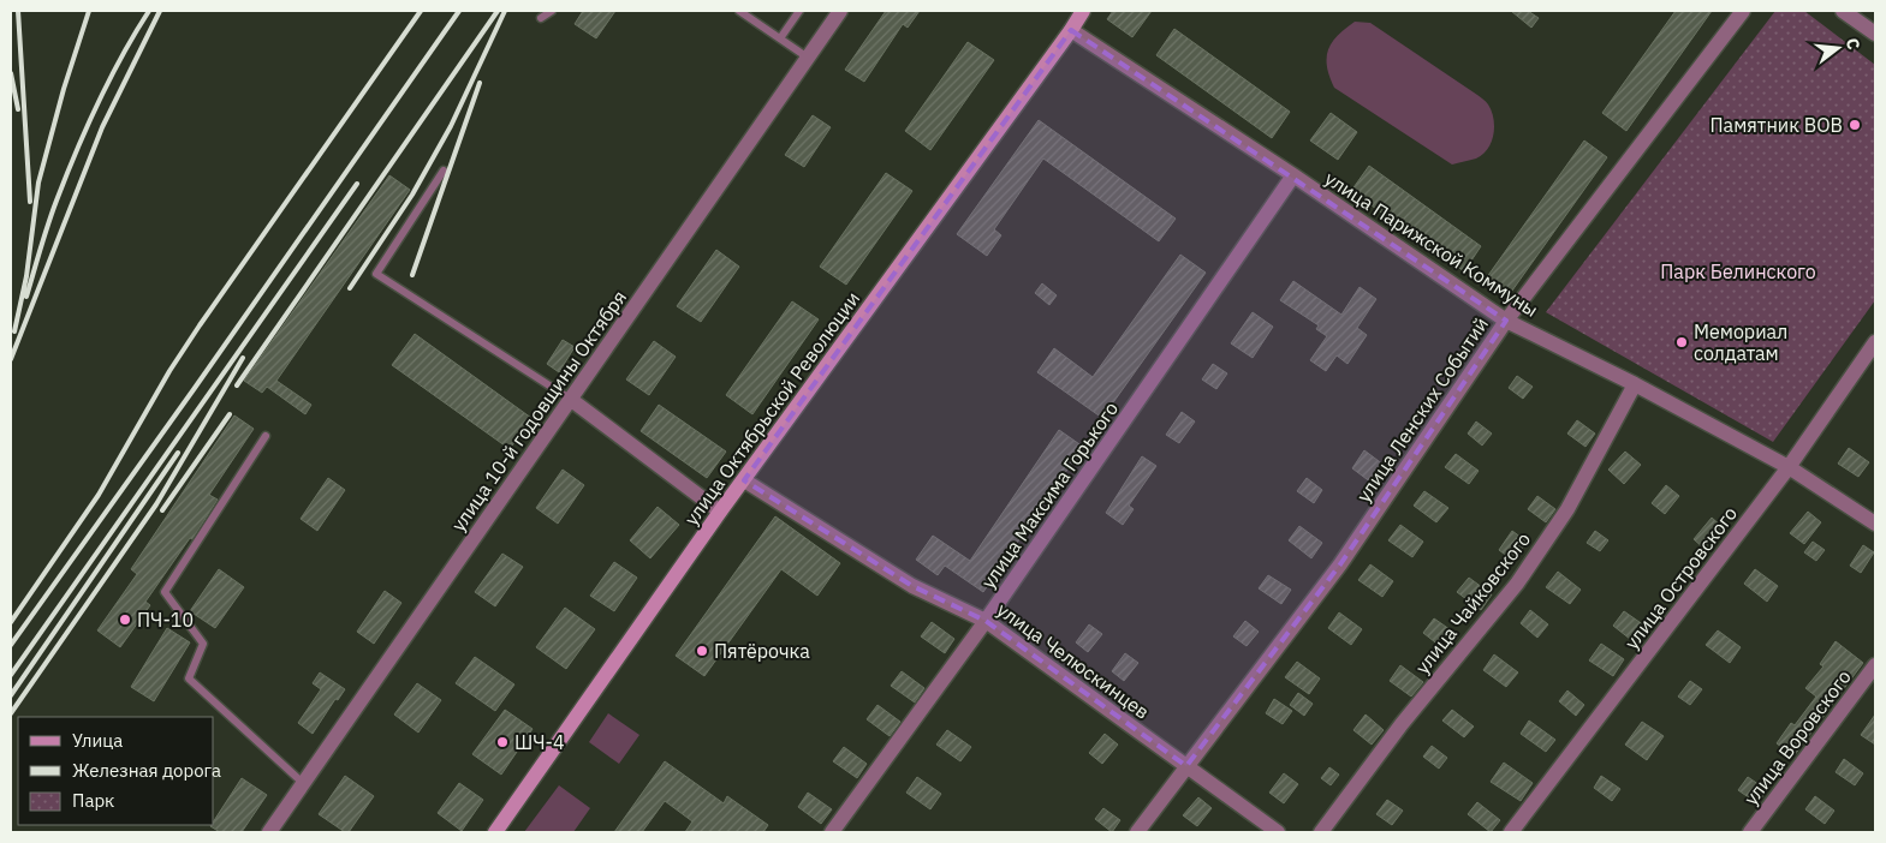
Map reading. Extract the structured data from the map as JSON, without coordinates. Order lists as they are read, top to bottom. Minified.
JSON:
{"streets":{"street":["улица Парижской Коммуны","улица Октябрьской Революции","улица Ленских Событий","улица 10-й годовщины Октября","улица Максима Горького","улица Островского","улица Чайковского","улица Челюскинцев","улица Воровского"]},"crossings":[["улица Парижской Коммуны","улица Октябрьской Революции"],["улица Парижской Коммуны","улица Ленских Событий"],["улица Парижской Коммуны","улица Максима Горького"],["улица Парижской Коммуны","улица Островского"],["улица Парижской Коммуны","улица Чайковского"],["улица Октябрьской Революции","улица Челюскинцев"],["улица Ленских Событий","улица Челюскинцев"],["улица Максима Горького","улица Челюскинцев"]],"parks":["Парк Белинского"],"places":["Памятник ВОВ","Мемориал солдатам","ПЧ-10","Пятёрочка","ШЧ-4"],"legend":["Улица","Железная дорога","Парк"],"north":"right"}
